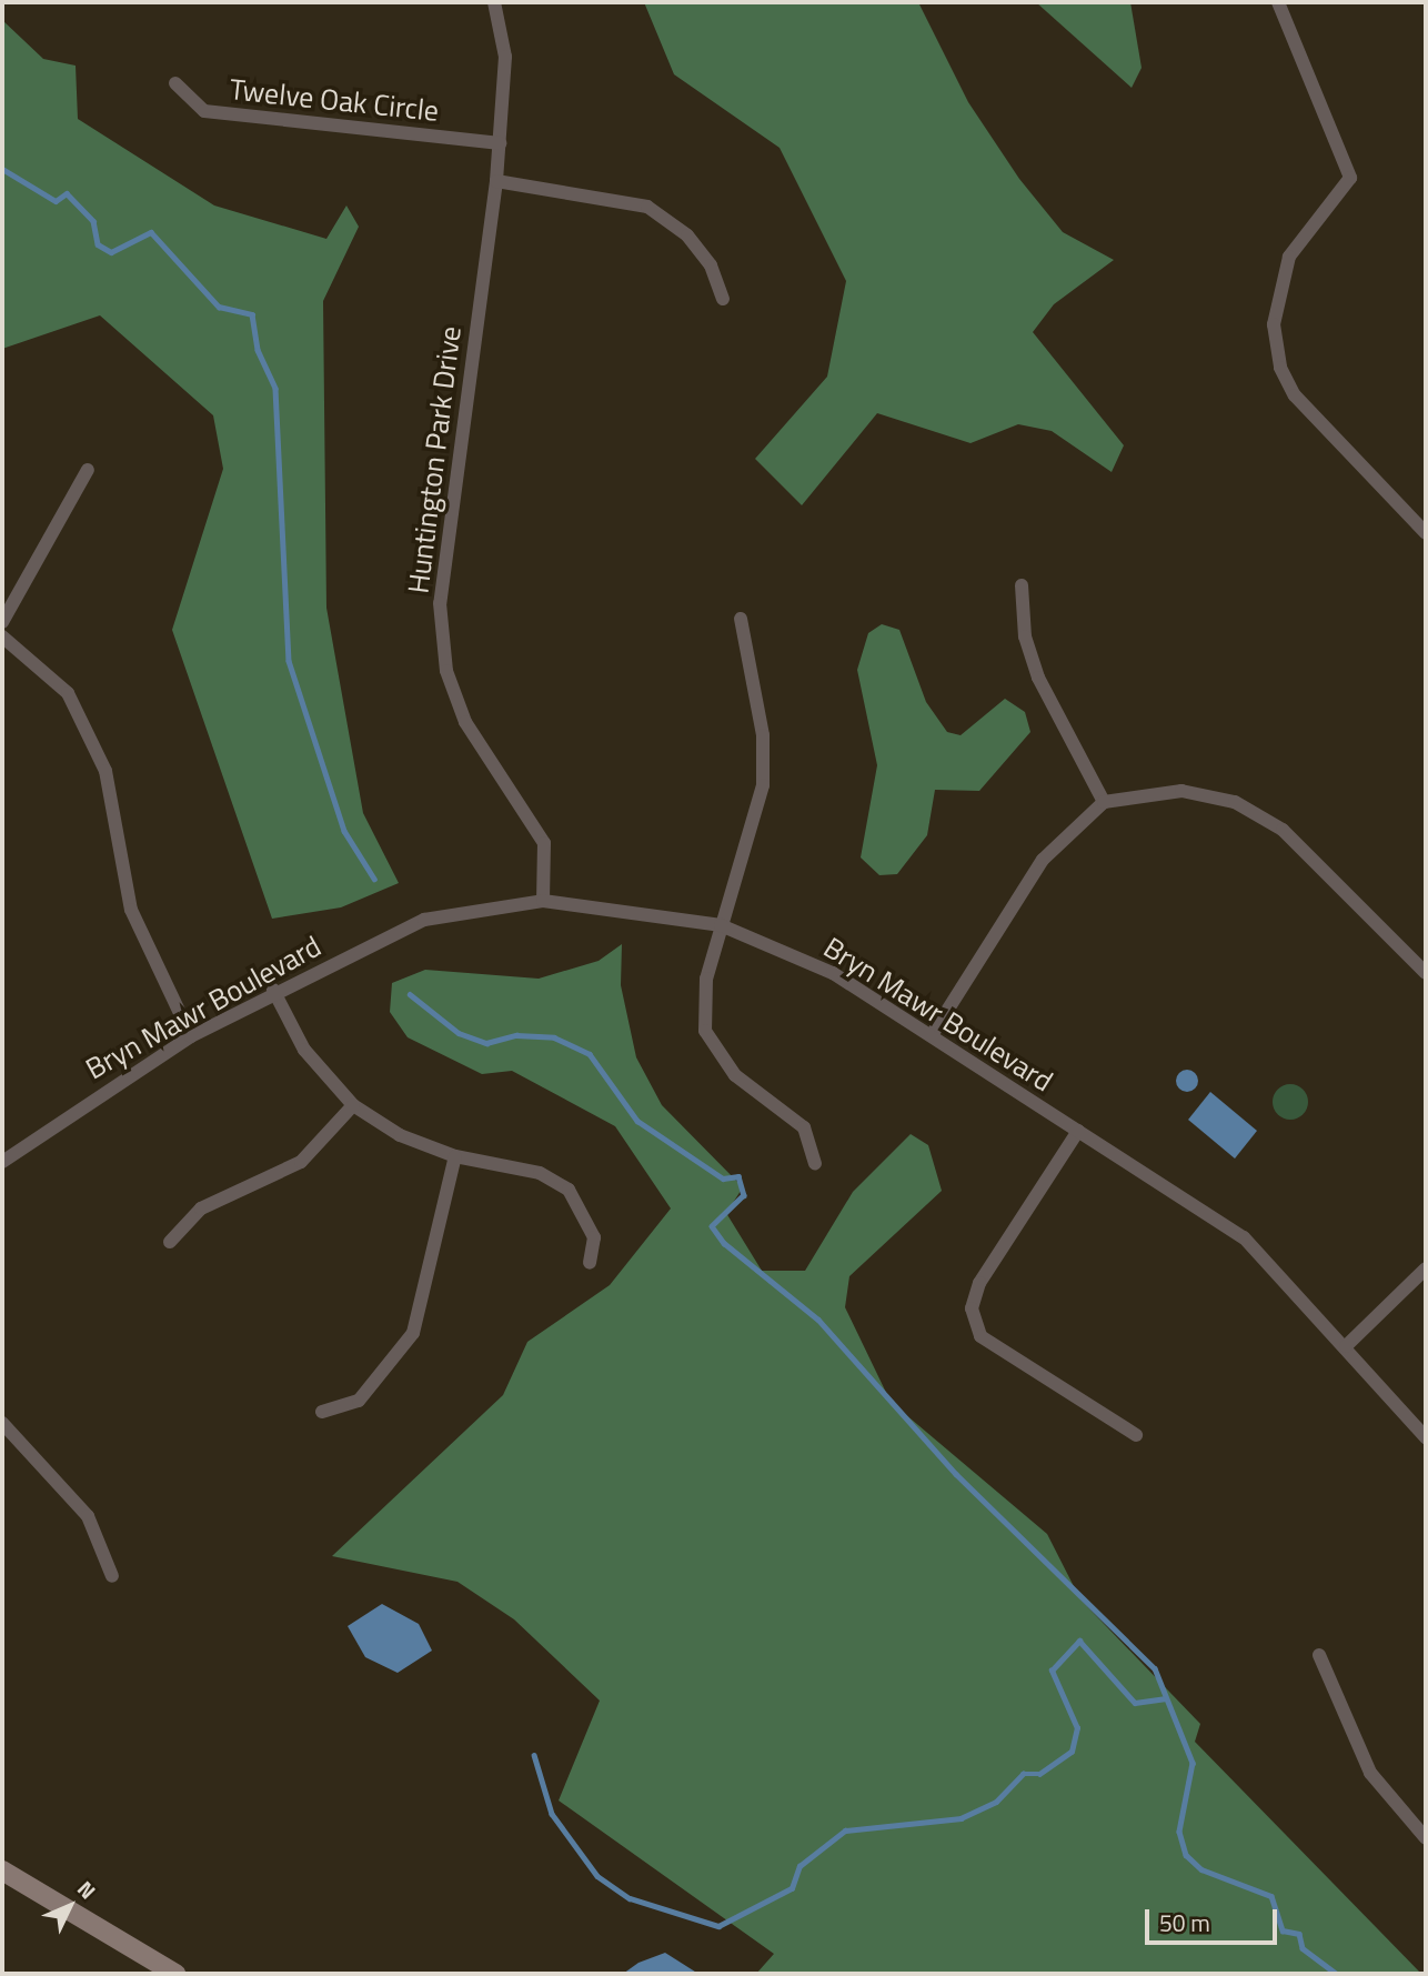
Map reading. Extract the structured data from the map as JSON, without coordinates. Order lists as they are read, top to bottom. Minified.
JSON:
{"streets":{"street":["Twelve Oak Circle","Huntington Park Drive","Bryn Mawr Boulevard"]},"crossings":[["Twelve Oak Circle","Huntington Park Drive"],["Huntington Park Drive","Bryn Mawr Boulevard"]],"scale_bar":"50 m","north":"top right"}
